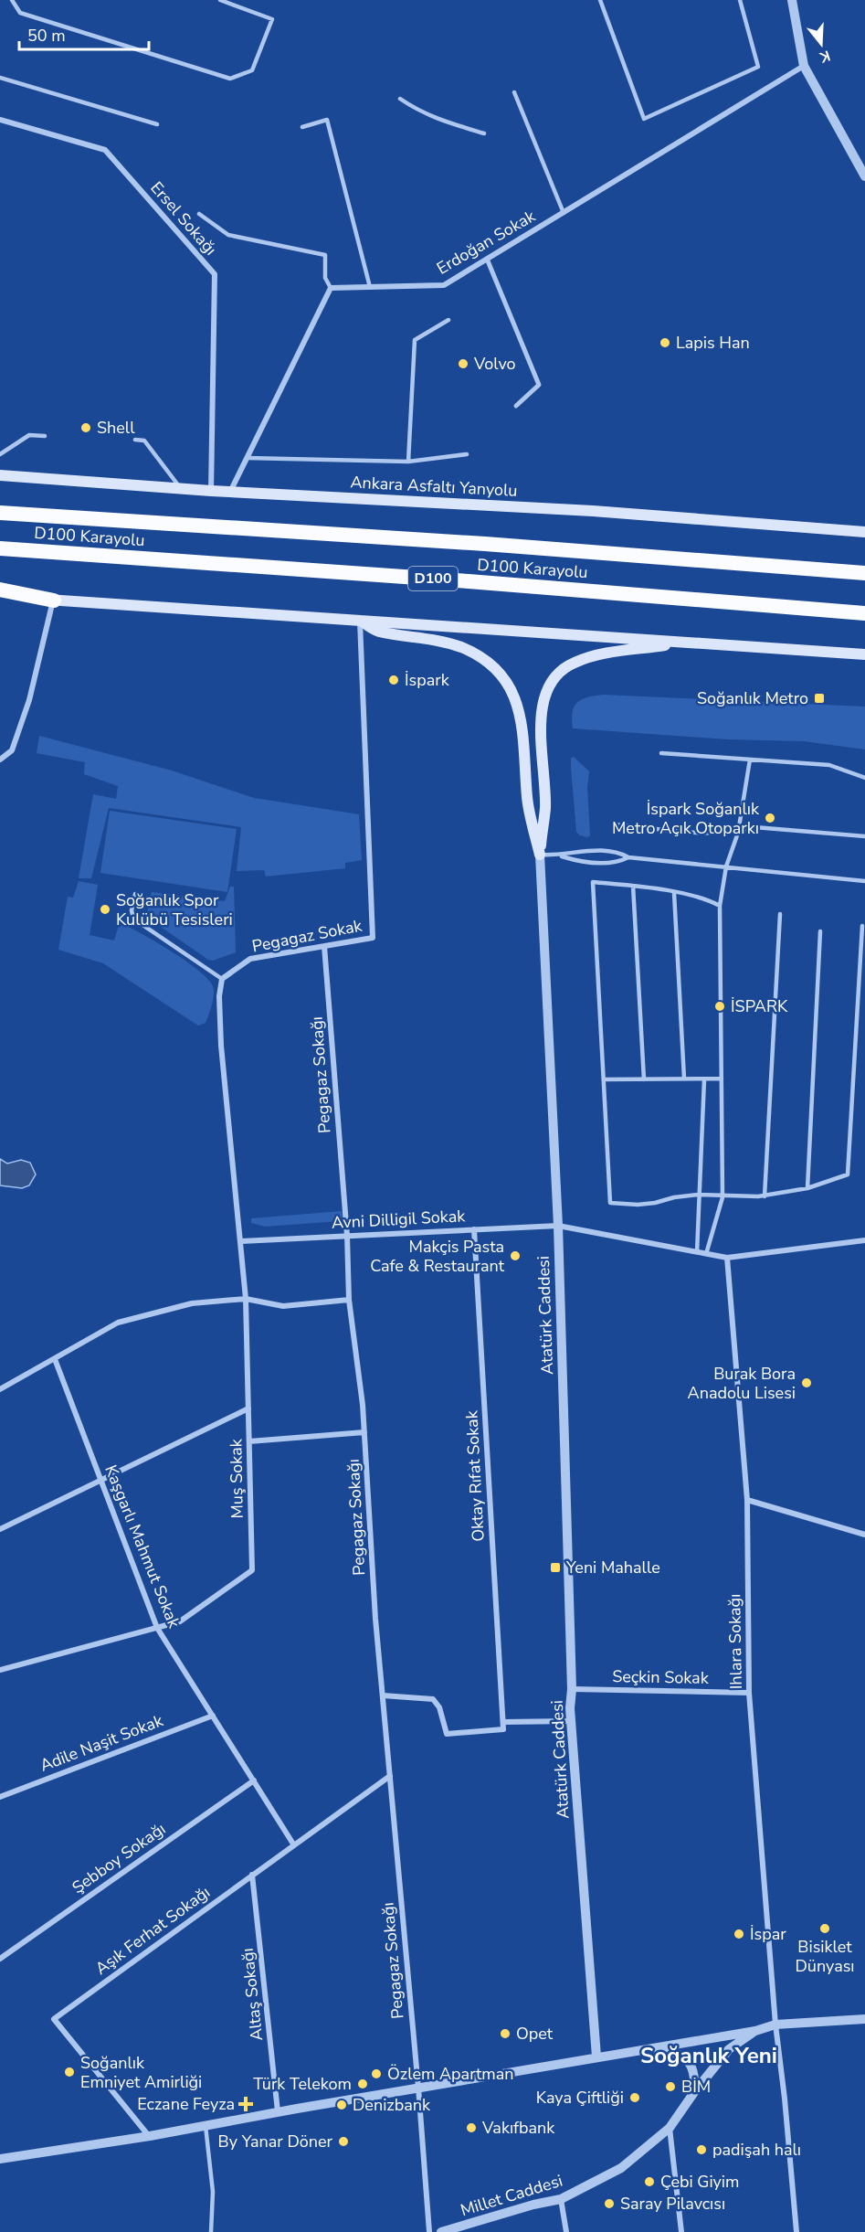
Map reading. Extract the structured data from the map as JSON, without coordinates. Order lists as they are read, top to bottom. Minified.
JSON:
{"streets":{"highway":["D100 Karayolu","D100"],"main road":["Ankara Asfaltı Yanyolu"],"street":["Ersel Sokağı","Erdoğan Sokak","Pegagaz Sokak","Pegagaz Sokağı","Avni Dilligil Sokak","Atatürk Caddesi","Oktay Rıfat Sokak","Muş Sokak","Kaşgarlı Mahmut Sokak","Ihlara Sokağı","Seçkin Sokak","Adile Naşit Sokak","Şebboy Sokağı","Aşık Ferhat Sokağı","Altaş Sokağı","Millet Caddesi"]},"crossings":[["Ersel Sokağı","Ankara Asfaltı Yanyolu"],["Pegagaz Sokak","Pegagaz Sokağı"],["Pegagaz Sokağı","Avni Dilligil Sokak"],["Pegagaz Sokağı","Aşık Ferhat Sokağı"],["Avni Dilligil Sokak","Atatürk Caddesi"],["Avni Dilligil Sokak","Oktay Rıfat Sokak"],["Avni Dilligil Sokak","Ihlara Sokağı"],["Atatürk Caddesi","Seçkin Sokak"],["Muş Sokak","Kaşgarlı Mahmut Sokak"],["Kaşgarlı Mahmut Sokak","Adile Naşit Sokak"],["Kaşgarlı Mahmut Sokak","Şebboy Sokağı"],["Kaşgarlı Mahmut Sokak","Aşık Ferhat Sokağı"],["Ihlara Sokağı","Seçkin Sokak"],["Aşık Ferhat Sokağı","Altaş Sokağı"]],"districts":["Soğanlık Yeni"],"places":{"other":["Lapis Han","Volvo","Shell","İspark","İspark Soğanlık Metro Açık Otoparkı","Soğanlık Spor Kulübü Tesisleri","İSPARK","Makçis Pasta Cafe & Restaurant","Burak Bora Anadolu Lisesi","Bisiklet Dünyası","İspar","Opet","Soğanlık Emniyet Amirliği","Özlem Apartman","Türk Telekom","BİM","Kaya Çiftliği","Denizbank","Vakıfbank","By Yanar Döner","padişah halı","Çebi Giyim","Saray Pilavcısı"],"transit":["Soğanlık Metro","Yeni Mahalle"],"health":["Eczane Feyza"]},"scale_bar":"50 m","north":"bottom"}
